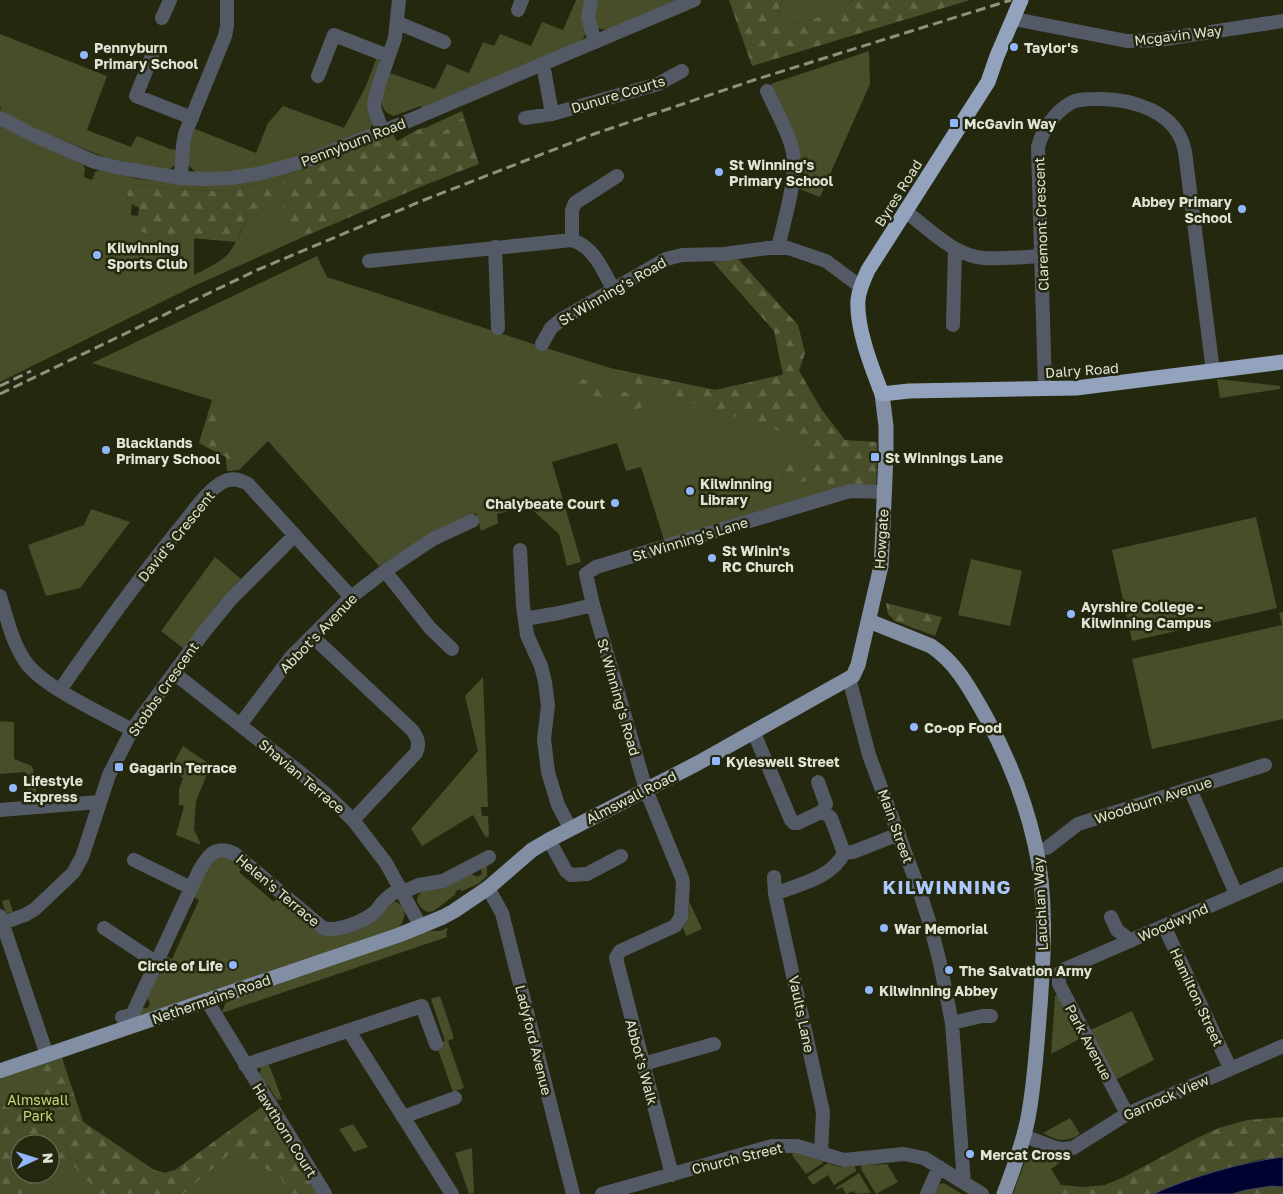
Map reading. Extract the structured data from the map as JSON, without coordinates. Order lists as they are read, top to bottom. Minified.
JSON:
{"streets":{"highway":["Byres Road","Dalry Road"],"main road":["Howgate","Almswall Road","Lauchlan Way","Nethermains Road"],"street":["Mcgavin Way","Dunure Courts","Pennyburn Road","Claremont Crescent","St Winning's Road","David's Crescent","St Winning's Lane","Abbot's Avenue","Stobbs Crescent","Shavian Terrace","Woodburn Avenue","Main Street","Helen's Terrace","Woodwynd","Hamilton Street","Vaults Lane","Ladyford Avenue","Park Avenue","Abbot's Walk","Garnock View","Hawthorn Court","Church Street"]},"crossings":[["Mcgavin Way","Byres Road"],["Dunure Courts","Pennyburn Road"],["Byres Road","St Winning's Road"],["Byres Road","Dalry Road"],["Byres Road","Howgate"],["Claremont Crescent","Dalry Road"],["St Winning's Road","St Winning's Lane"],["St Winning's Road","Almswall Road"],["St Winning's Road","Abbot's Walk"],["Dalry Road","Howgate"],["David's Crescent","Abbot's Avenue"],["David's Crescent","Stobbs Crescent"],["St Winning's Lane","Howgate"],["Howgate","Almswall Road"],["Howgate","Main Street"],["Howgate","Lauchlan Way"],["Abbot's Avenue","Shavian Terrace"],["Stobbs Crescent","Shavian Terrace"],["Shavian Terrace","Almswall Road"],["Shavian Terrace","Helen's Terrace"],["Shavian Terrace","Nethermains Road"],["Almswall Road","Main Street"],["Almswall Road","Nethermains Road"],["Almswall Road","Ladyford Avenue"],["Almswall Road","Abbot's Walk"],["Main Street","Church Street"],["Lauchlan Way","Garnock View"],["Woodwynd","Hamilton Street"],["Woodwynd","Park Avenue"],["Hamilton Street","Garnock View"],["Nethermains Road","Hawthorn Court"],["Vaults Lane","Church Street"],["Park Avenue","Garnock View"],["Abbot's Walk","Church Street"]],"districts":["KILWINNING"],"parks":["Almswall Park"],"places":{"other":["Taylor's","Pennyburn Primary School","St Winning's Primary School","Abbey Primary School","Kilwinning Sports Club","Blacklands Primary School","Kilwinning Library","Chalybeate Court","St Winin's RC Church","Ayrshire College - Kilwinning Campus","Co-op Food","Lifestyle Express","War Memorial","Circle of Life","The Salvation Army","Kilwinning Abbey","Mercat Cross"],"transit":["McGavin Way","St Winnings Lane","Kyleswell Street","Gagarin Terrace"]},"north":"right"}
